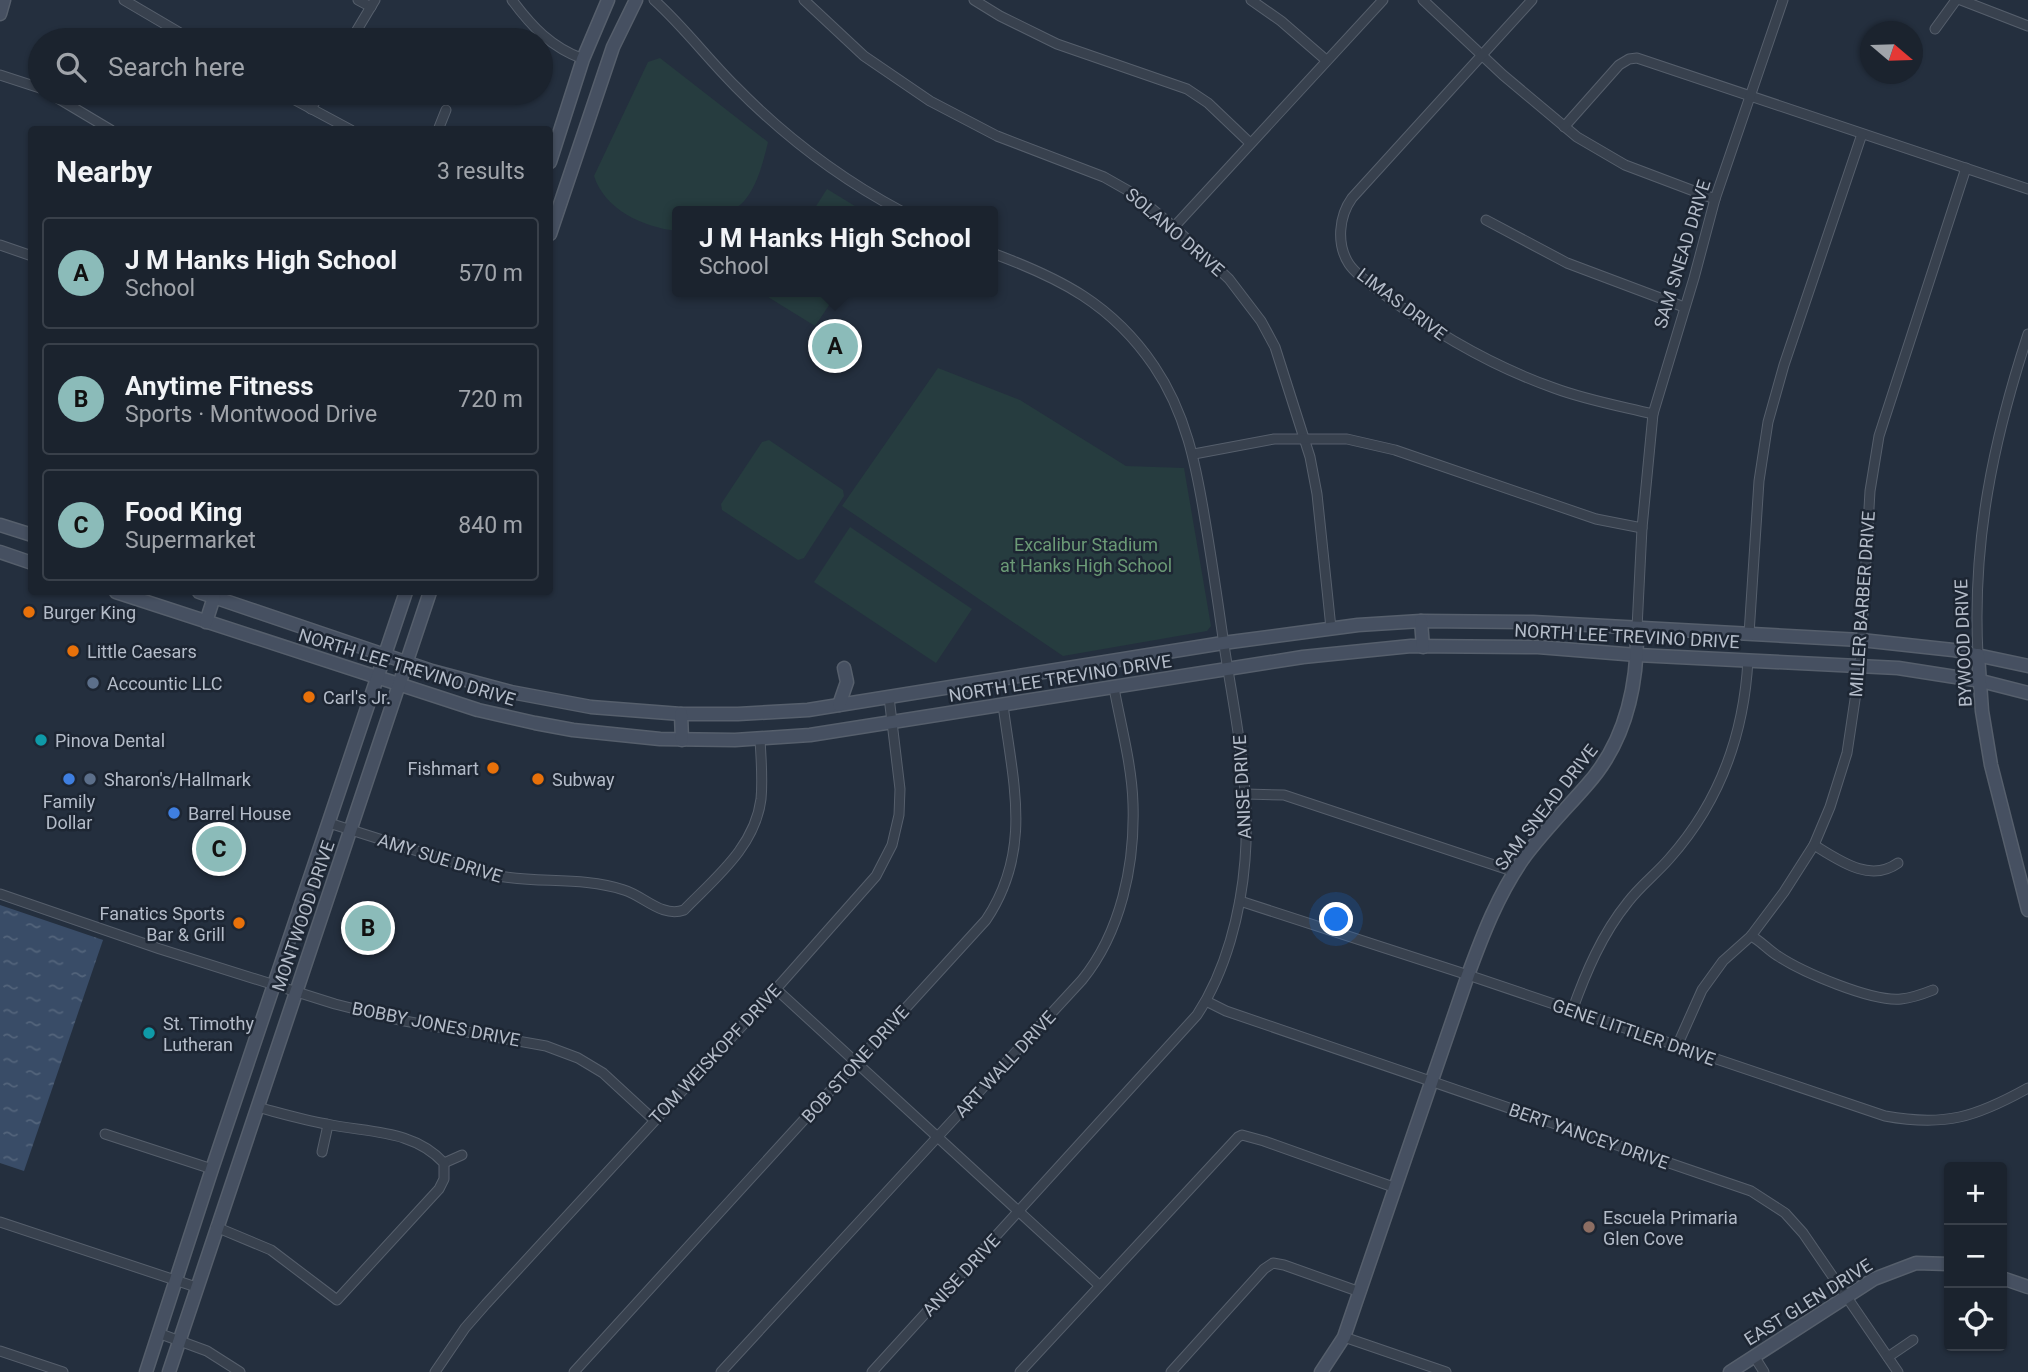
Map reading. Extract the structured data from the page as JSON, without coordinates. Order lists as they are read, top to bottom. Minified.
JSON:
{"streets":{"main road":["SAM SNEAD DRIVE","NORTH LEE TREVINO DRIVE","BYWOOD DRIVE","MONTWOOD DRIVE","EAST GLEN DRIVE"],"street":["SOLANO DRIVE","LIMAS DRIVE","MILLER BARBER DRIVE","ANISE DRIVE","AMY SUE DRIVE","BOBBY JONES DRIVE","GENE LITTLER DRIVE","TOM WEISKOPF DRIVE","BOB STONE DRIVE","ART WALL DRIVE","BERT YANCEY DRIVE"]},"crossings":[["SOLANO DRIVE","NORTH LEE TREVINO DRIVE"],["SAM SNEAD DRIVE","LIMAS DRIVE"],["SAM SNEAD DRIVE","NORTH LEE TREVINO DRIVE"],["SAM SNEAD DRIVE","GENE LITTLER DRIVE"],["SAM SNEAD DRIVE","BERT YANCEY DRIVE"],["MILLER BARBER DRIVE","NORTH LEE TREVINO DRIVE"],["MILLER BARBER DRIVE","GENE LITTLER DRIVE"],["NORTH LEE TREVINO DRIVE","BYWOOD DRIVE"],["NORTH LEE TREVINO DRIVE","ANISE DRIVE"],["NORTH LEE TREVINO DRIVE","AMY SUE DRIVE"],["NORTH LEE TREVINO DRIVE","MONTWOOD DRIVE"],["NORTH LEE TREVINO DRIVE","TOM WEISKOPF DRIVE"],["NORTH LEE TREVINO DRIVE","BOB STONE DRIVE"],["NORTH LEE TREVINO DRIVE","ART WALL DRIVE"],["ANISE DRIVE","GENE LITTLER DRIVE"],["ANISE DRIVE","BERT YANCEY DRIVE"],["AMY SUE DRIVE","MONTWOOD DRIVE"],["MONTWOOD DRIVE","BOBBY JONES DRIVE"],["BOBBY JONES DRIVE","TOM WEISKOPF DRIVE"],["BERT YANCEY DRIVE","EAST GLEN DRIVE"]],"parks":["Excalibur Stadium at Hanks High School"],"places":["Burger King","Little Caesars","Accountic LLC","Carl's Jr.","Pinova Dental","Fishmart","Family Dollar","Sharon's/Hallmark","Subway","Barrel House","Fanatics Sports Bar & Grill","St. Timothy Lutheran","Escuela Primaria Glen Cove"],"north":"right","page":{"search":"Search here","heading":["Nearby","3 results"],"popup":["J M Hanks High School","School"],"list":[{"mark":"A","name":"J M Hanks High School","note":"School","value":"570 m"},{"mark":"B","name":"Anytime Fitness","note":"Sports · Montwood Drive","value":"720 m"},{"mark":"C","name":"Food King","note":"Supermarket","value":"840 m"}],"pins":["A","C","B"],"map_buttons":["+","−"]}}
